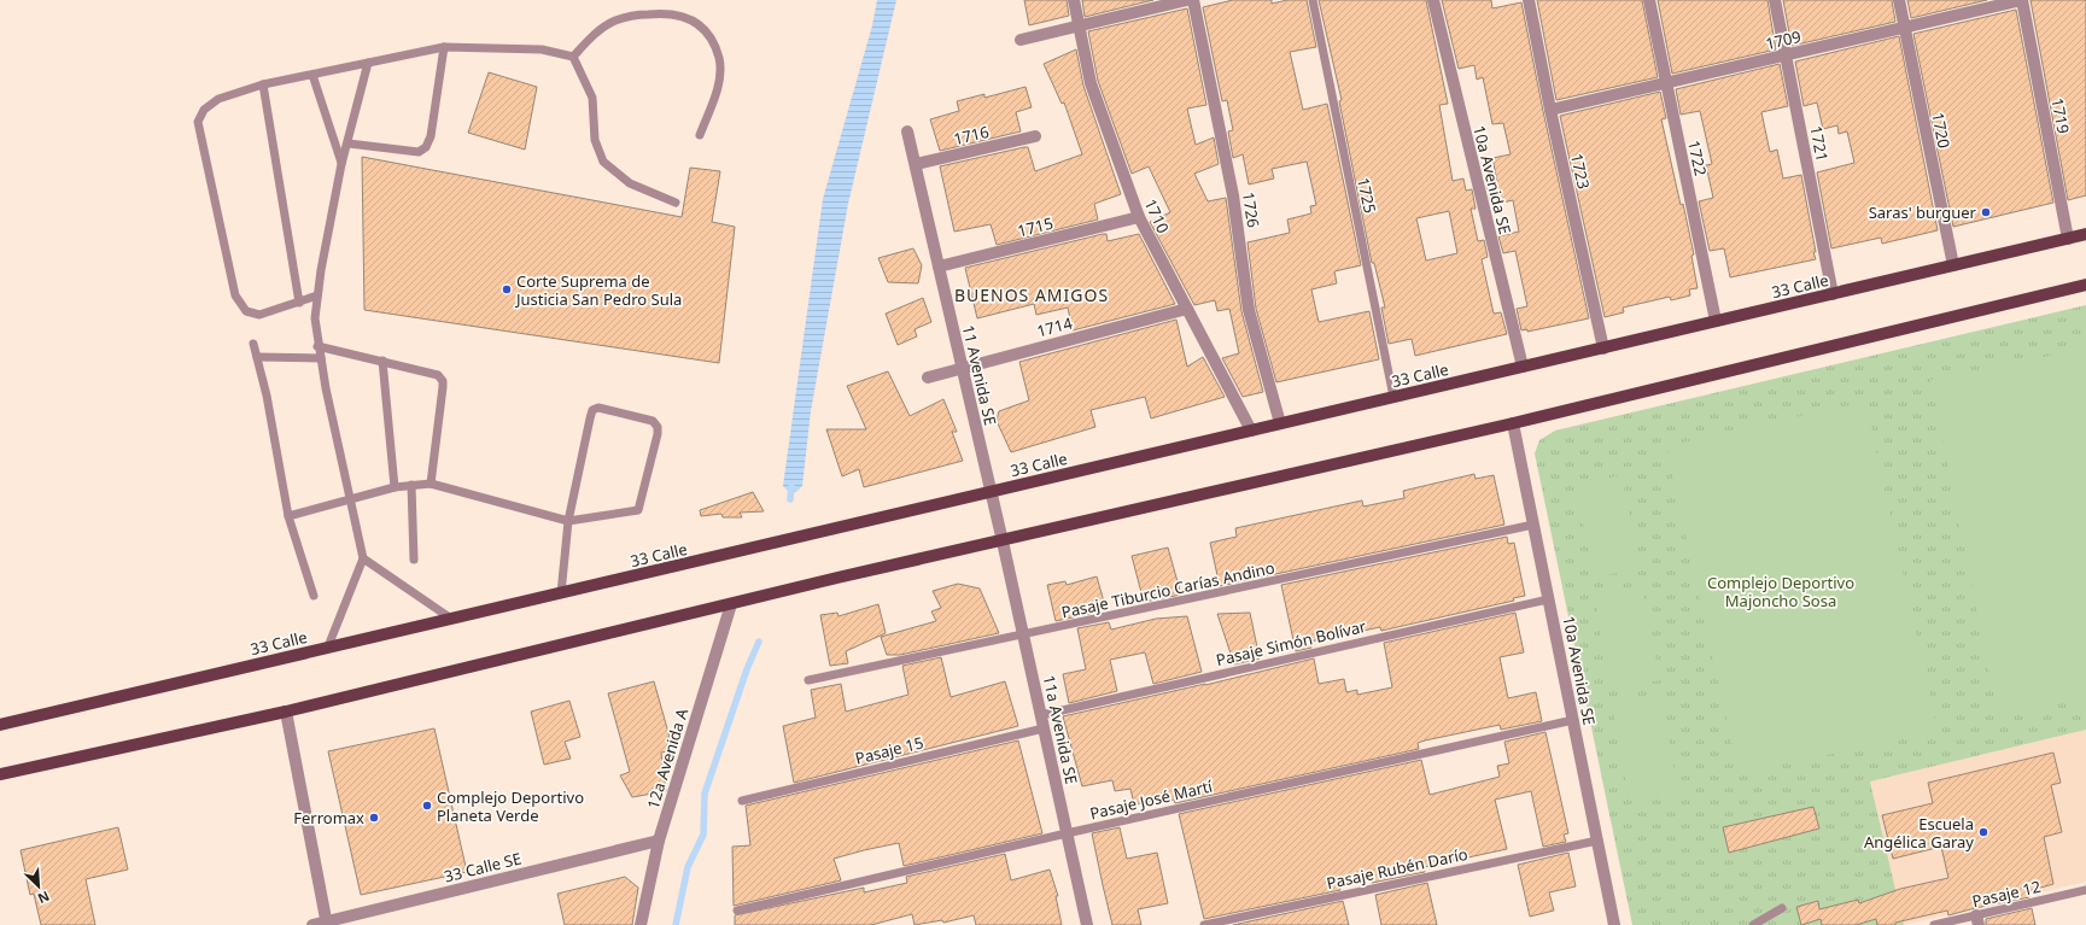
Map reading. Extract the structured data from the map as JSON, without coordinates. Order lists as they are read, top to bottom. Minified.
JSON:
{"streets":{"main road":["33 Calle"],"street":["1709","1719","1720","1716","1721","1722","1723","10a Avenida SE","1726","1710","1715","1714","11 Avenida SE","11a Avenida SE","12a Avenida A","33 Calle SE"],"lane":["1725","Pasaje Tiburcio Carías Andino","Pasaje Simón Bolívar","Pasaje 15","Pasaje José Martí","Pasaje Rubén Darío","Pasaje 12"]},"crossings":[["1709","1719"],["1709","1720"],["1709","1721"],["1709","1722"],["1709","1723"],["1719","33 Calle"],["1720","33 Calle"],["1716","11 Avenida SE"],["1721","33 Calle"],["1722","33 Calle"],["1723","33 Calle"],["10a Avenida SE","33 Calle"],["10a Avenida SE","Pasaje Tiburcio Carías Andino"],["10a Avenida SE","Pasaje Simón Bolívar"],["10a Avenida SE","Pasaje José Martí"],["10a Avenida SE","Pasaje Rubén Darío"],["1725","33 Calle"],["1726","33 Calle"],["1710","1715"],["1710","33 Calle"],["1710","1714"],["1715","11 Avenida SE"],["33 Calle","11 Avenida SE"],["1714","11 Avenida SE"],["11 Avenida SE","11a Avenida SE"],["Pasaje Tiburcio Carías Andino","11a Avenida SE"],["Pasaje Simón Bolívar","11a Avenida SE"],["11a Avenida SE","Pasaje 15"],["11a Avenida SE","Pasaje José Martí"],["12a Avenida A","33 Calle SE"]],"districts":["BUENOS AMIGOS"],"parks":["Complejo Deportivo Majoncho Sosa"],"places":["Saras' burguer","Corte Suprema de Justicia San Pedro Sula","Complejo Deportivo Planeta Verde","Ferromax","Escuela Angélica Garay"],"north":"bottom right"}
